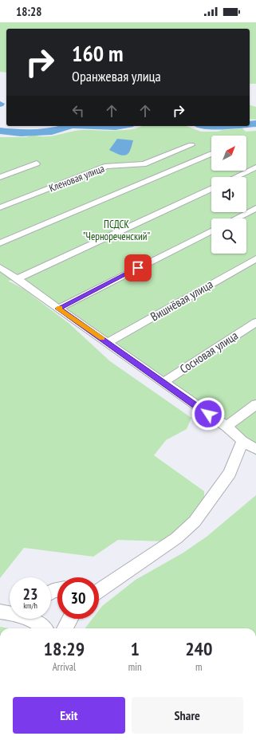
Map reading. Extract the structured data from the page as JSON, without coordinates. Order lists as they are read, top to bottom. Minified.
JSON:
{"streets":{"street":["Кленовая улица","Вишнёвая улица","Сосновая улица"]},"parks":["ПСДСК \"Чернореченский\""],"north":"top right","page":{"status":"18:28","turn":["160 m","Оранжевая улица"],"speed":"23 km/h","limit":"30","eta":["18:29","Arrival","1","min","240","m"],"buttons":["Exit","Share"]}}
